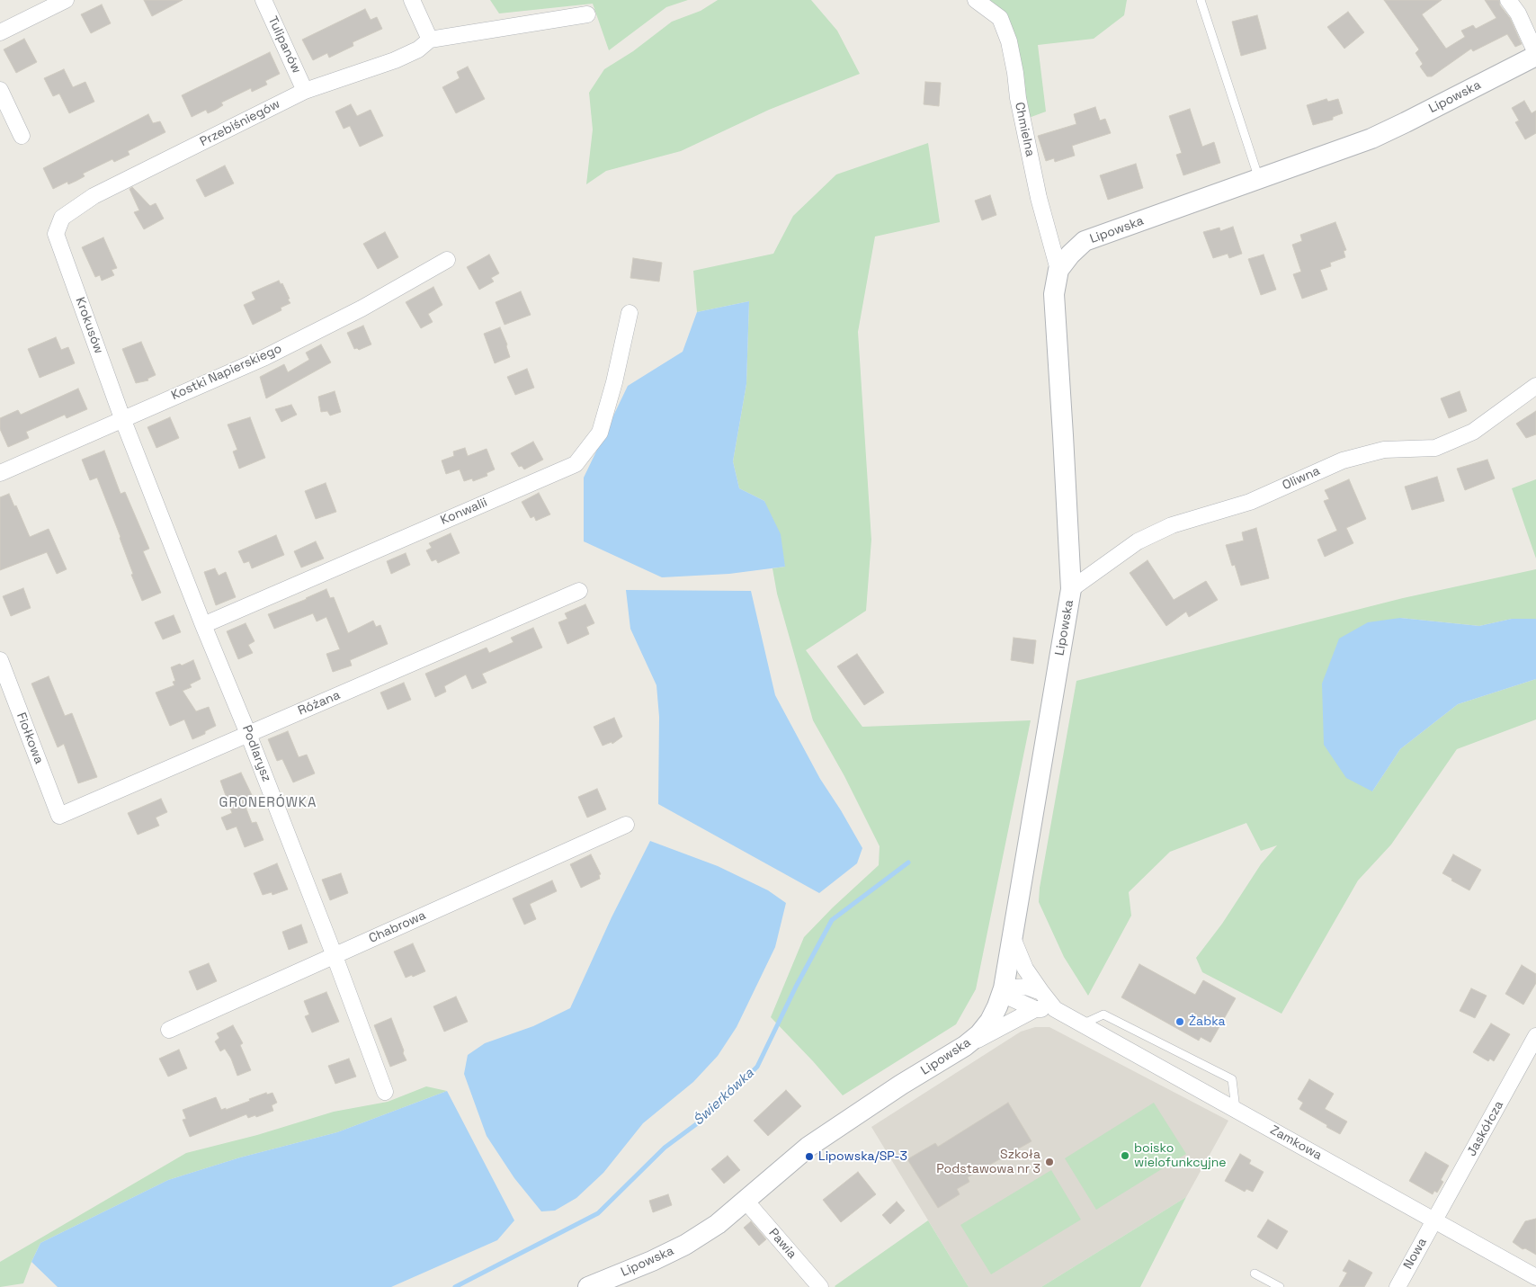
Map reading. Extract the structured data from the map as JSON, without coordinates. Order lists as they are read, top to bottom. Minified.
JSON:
{"streets":{"street":["Tulipanów","Lipowska","Przebiśniegów","Chmielna","Krokusów","Kostki Napierskiego","Oliwna","Konwalii","Różana","Fiołkowa","Podlarysz","Chabrowa","Jaskółcza","Zamkowa","Pawia","Nowa"]},"crossings":[["Tulipanów","Przebiśniegów"],["Lipowska","Chmielna"],["Lipowska","Oliwna"],["Lipowska","Zamkowa"],["Lipowska","Pawia"],["Przebiśniegów","Krokusów"],["Krokusów","Kostki Napierskiego"],["Krokusów","Podlarysz"],["Kostki Napierskiego","Podlarysz"],["Konwalii","Podlarysz"],["Różana","Fiołkowa"],["Różana","Podlarysz"],["Podlarysz","Chabrowa"],["Jaskółcza","Zamkowa"],["Jaskółcza","Nowa"],["Zamkowa","Nowa"]],"districts":["GRONERÓWKA"],"water":["Świerkówka"],"places":["Żabka","boisko wielofunkcyjne","Lipowska/SP-3","Szkoła Podstawowa nr 3"]}
